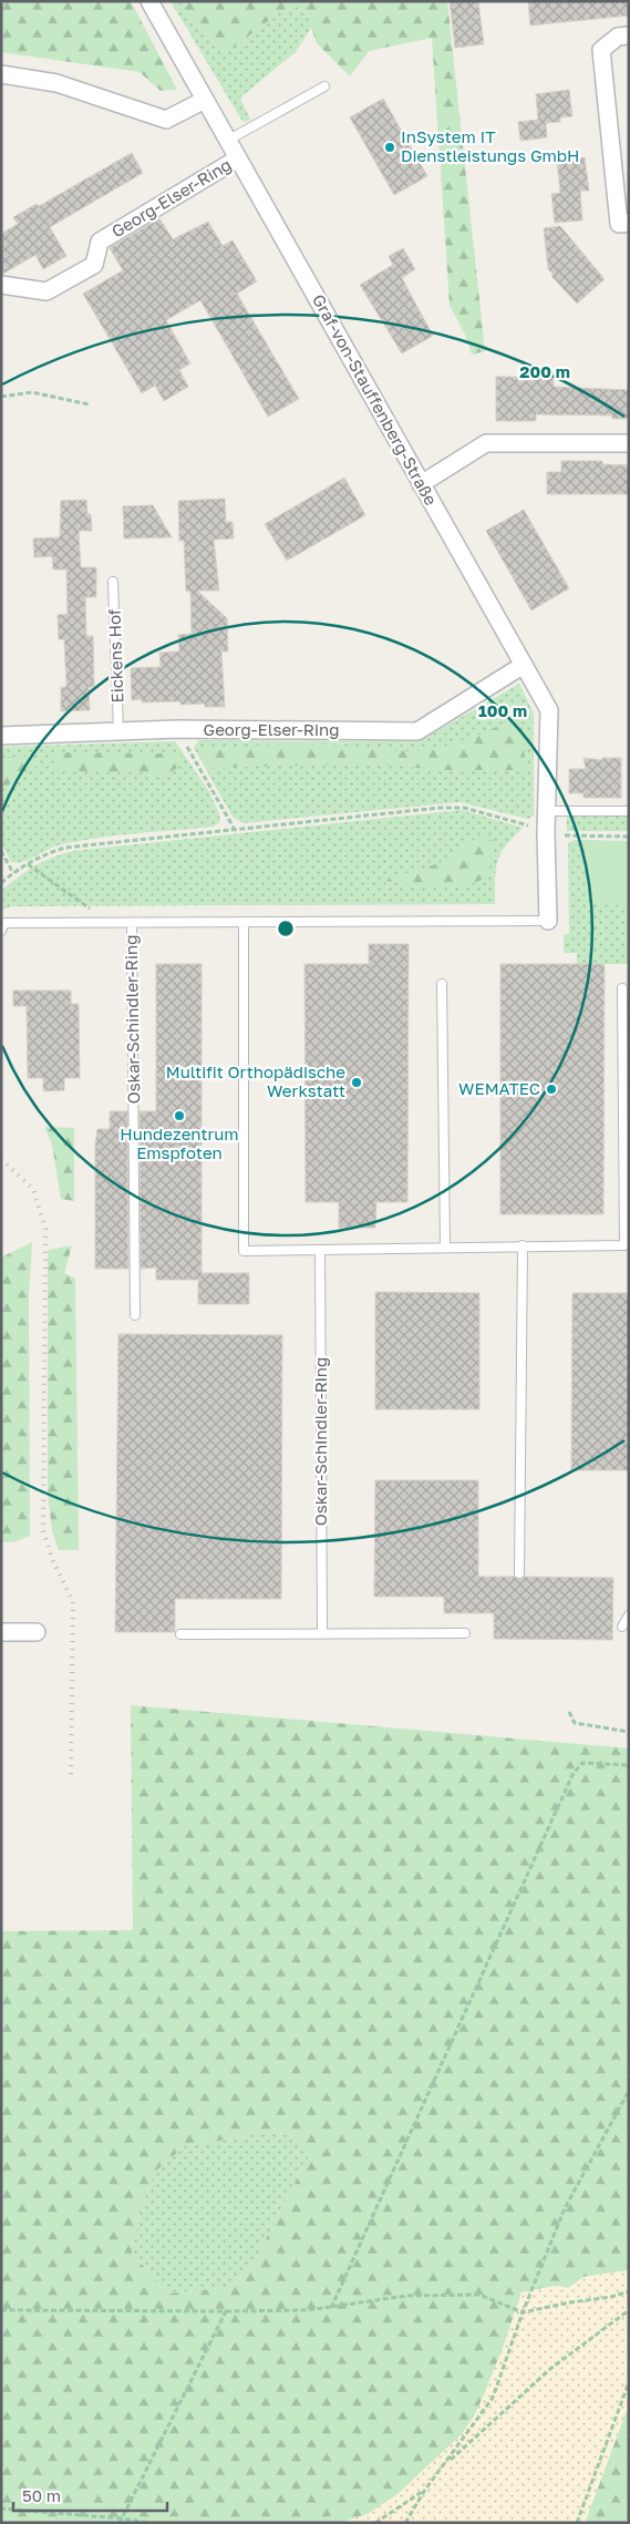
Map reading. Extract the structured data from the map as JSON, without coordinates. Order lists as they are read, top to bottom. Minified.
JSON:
{"streets":{"street":["Georg-Elser-Ring","Graf-von-Stauffenberg-Straße"],"lane":["Eickens Hof","Oskar-Schindler-Ring"]},"crossings":[["Georg-Elser-Ring","Graf-von-Stauffenberg-Straße"],["Georg-Elser-Ring","Eickens Hof"],["Graf-von-Stauffenberg-Straße","Oskar-Schindler-Ring"]],"places":["InSystem IT Dienstleistungs GmbH","Multifit Orthopädische Werkstatt","WEMATEC","Hundezentrum Emspfoten"],"scale_bar":"50 m","rings":["200 m","100 m"]}
